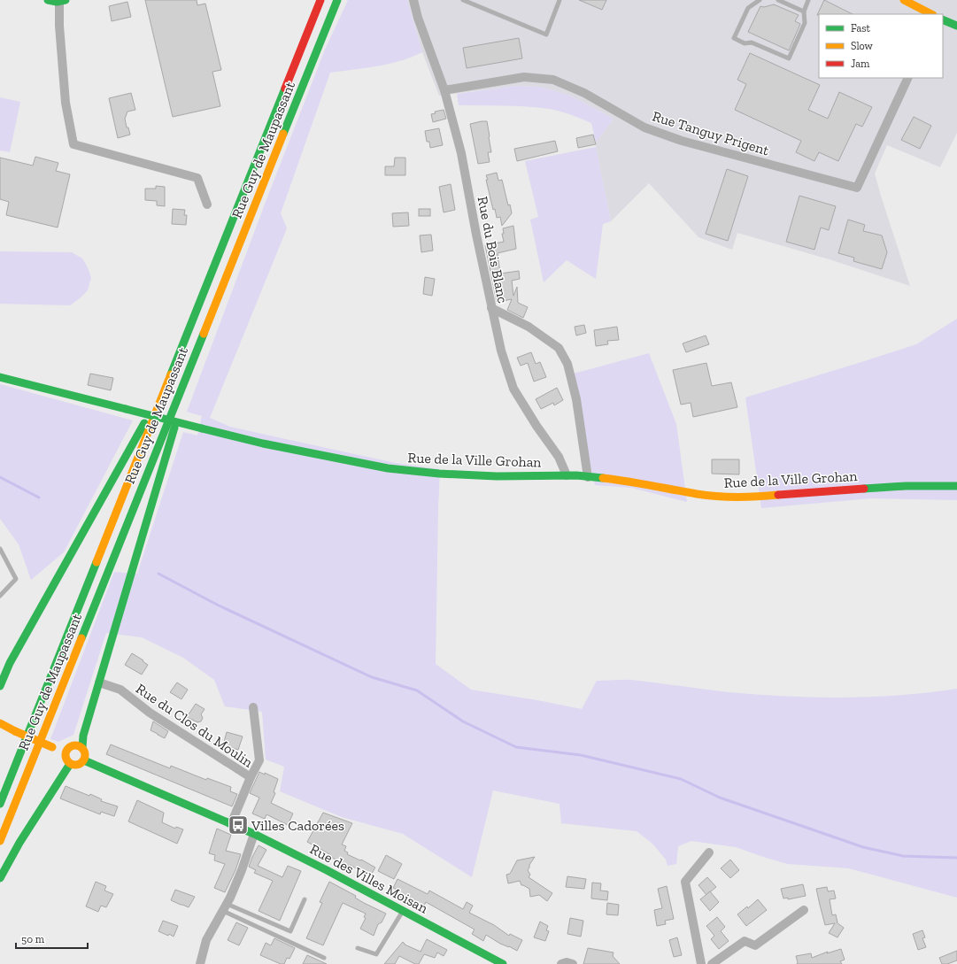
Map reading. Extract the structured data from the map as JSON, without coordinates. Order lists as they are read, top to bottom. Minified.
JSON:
{"streets":{"main road":["Rue Guy de Maupassant","Rue de la Ville Grohan","Rue des Villes Moisan"],"street":["Rue Tanguy Prigent","Rue du Bois Blanc","Rue du Clos du Moulin"]},"crossings":[["Rue Tanguy Prigent","Rue du Bois Blanc"],["Rue du Bois Blanc","Rue de la Ville Grohan"],["Rue du Clos du Moulin","Rue des Villes Moisan"]],"places":{"bus stop":["Villes Cadorées"]},"legend":["Fast","Slow","Jam"],"scale_bar":"50 m"}
